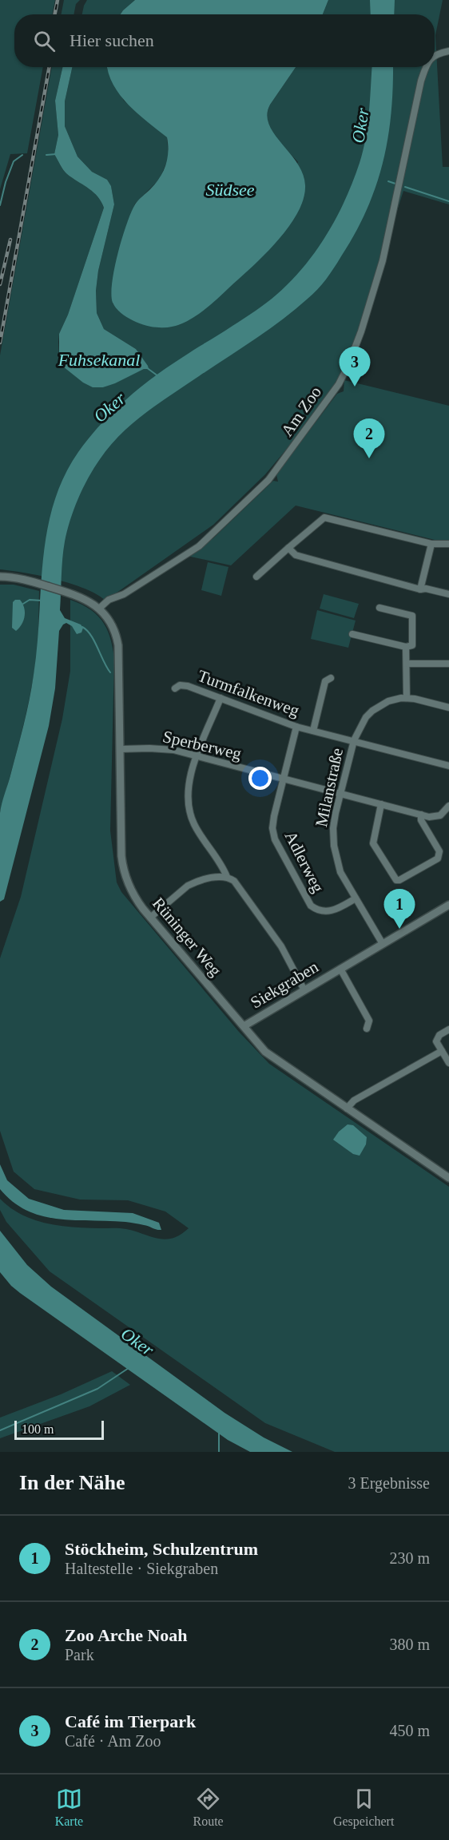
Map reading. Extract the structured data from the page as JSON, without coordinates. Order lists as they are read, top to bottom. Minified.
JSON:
{"streets":{"street":["Am Zoo","Turmfalkenweg","Sperberweg","Milanstraße","Adlerweg","Rüninger Weg","Siekgraben"]},"crossings":[["Am Zoo","Rüninger Weg"],["Turmfalkenweg","Milanstraße"],["Turmfalkenweg","Adlerweg"],["Sperberweg","Milanstraße"],["Sperberweg","Adlerweg"],["Sperberweg","Rüninger Weg"],["Milanstraße","Adlerweg"],["Milanstraße","Siekgraben"],["Rüninger Weg","Siekgraben"]],"water":["Oker","Südsee","Fuhsekanal"],"scale_bar":"100 m","page":{"search":"Hier suchen","pins":["3","2","1"],"scale":"100 m","heading":["In der Nähe","3 Ergebnisse"],"list":[{"mark":"1","name":"Stöckheim, Schulzentrum","note":"Haltestelle · Siekgraben","value":"230 m"},{"mark":"2","name":"Zoo Arche Noah","note":"Park","value":"380 m"},{"mark":"3","name":"Café im Tierpark","note":"Café · Am Zoo","value":"450 m"}],"nav":["Karte","Route","Gespeichert"]}}
